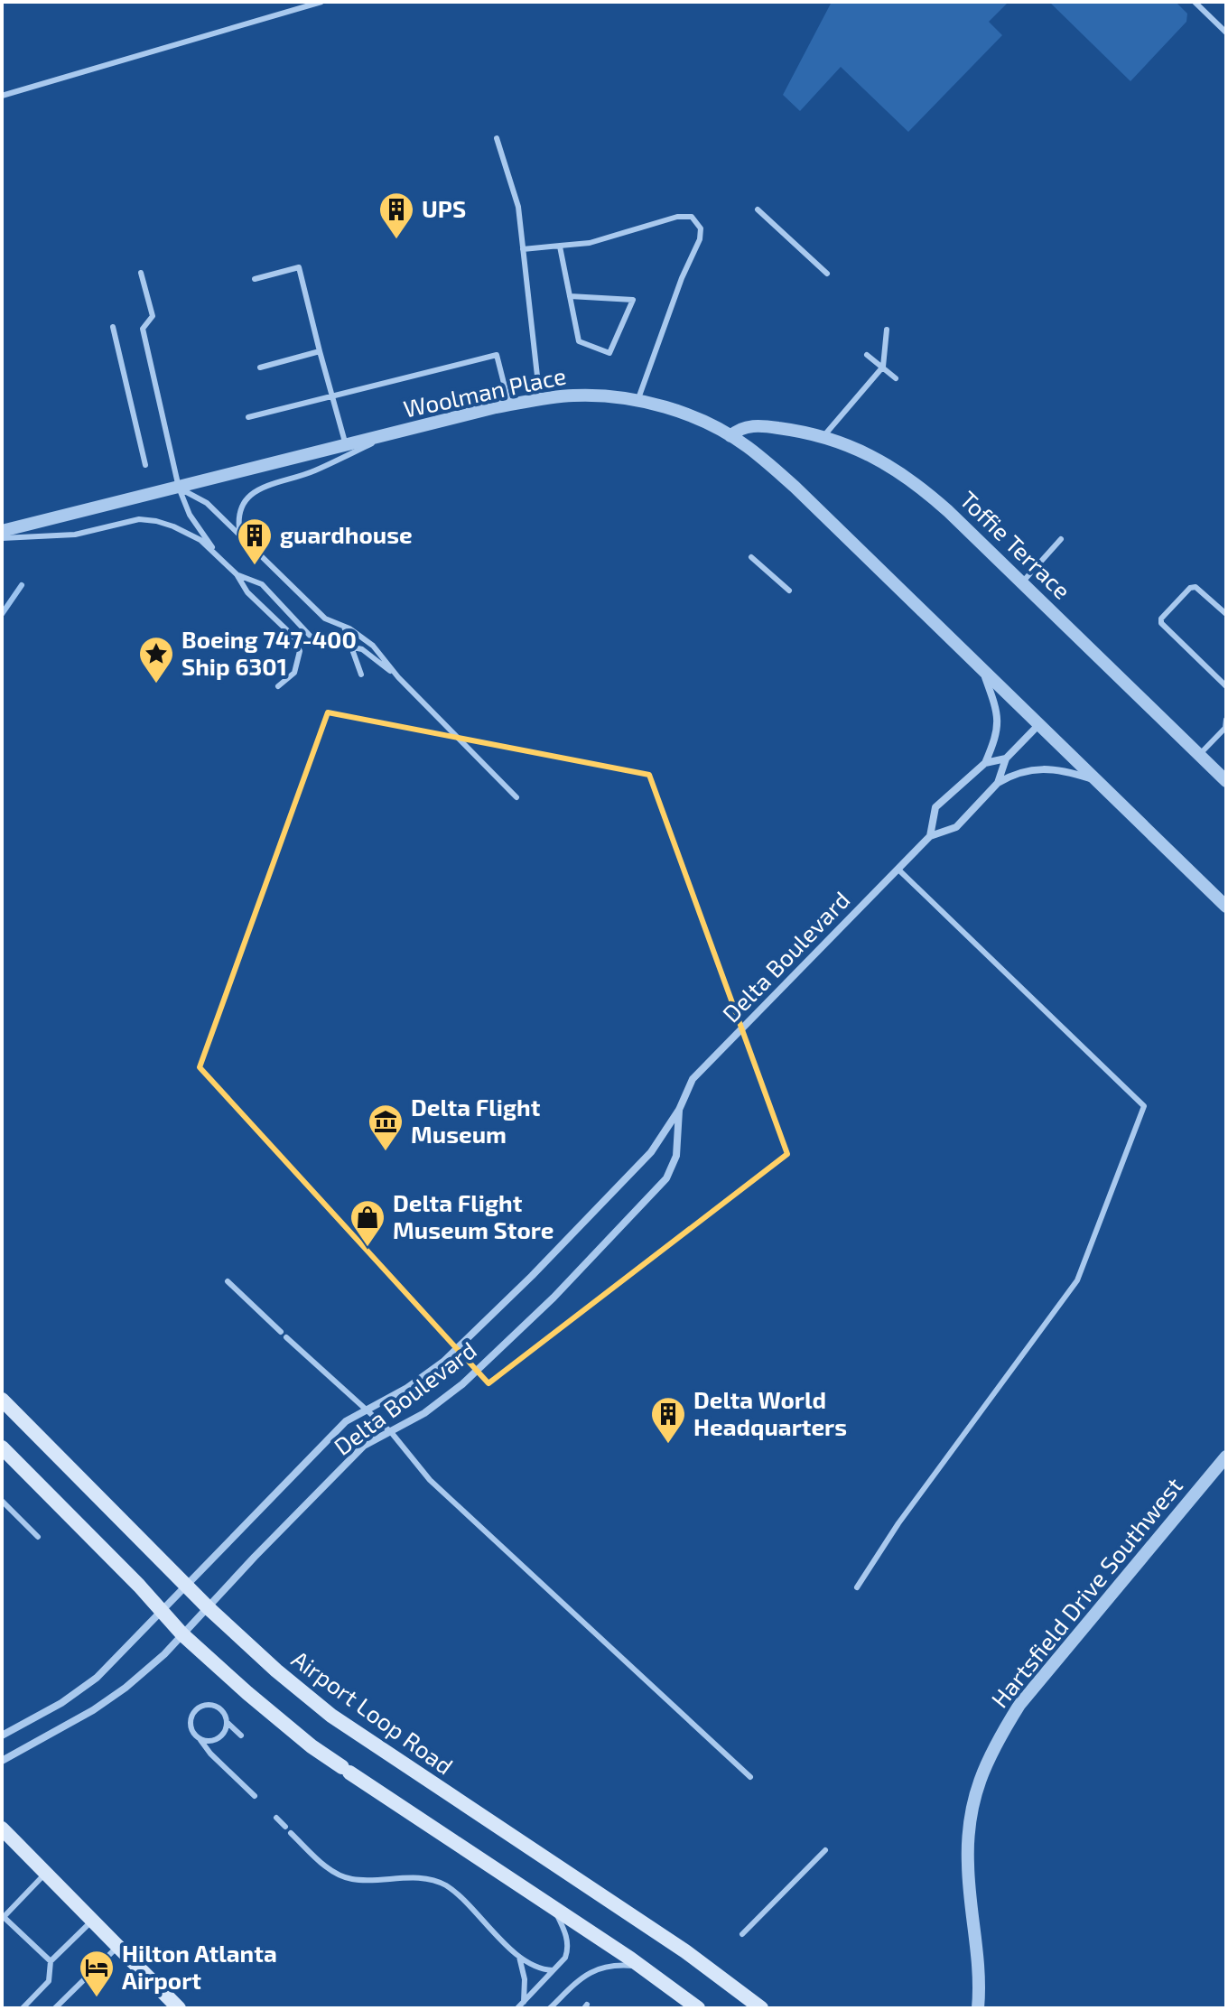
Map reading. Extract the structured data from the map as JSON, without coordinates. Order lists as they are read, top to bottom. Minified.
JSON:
{"streets":{"main road":["Airport Loop Road"],"street":["Woolman Place","Toffie Terrace","Delta Boulevard","Hartsfield Drive Southwest"]},"crossings":[["Woolman Place","Toffie Terrace"],["Woolman Place","Delta Boulevard"],["Delta Boulevard","Airport Loop Road"]],"places":{"building":["UPS","guardhouse","Delta World Headquarters"],"place":["Boeing 747-400 Ship 6301"],"museum":["Delta Flight Museum"],"shop":["Delta Flight Museum Store"],"hotel":["Hilton Atlanta Airport"]}}
